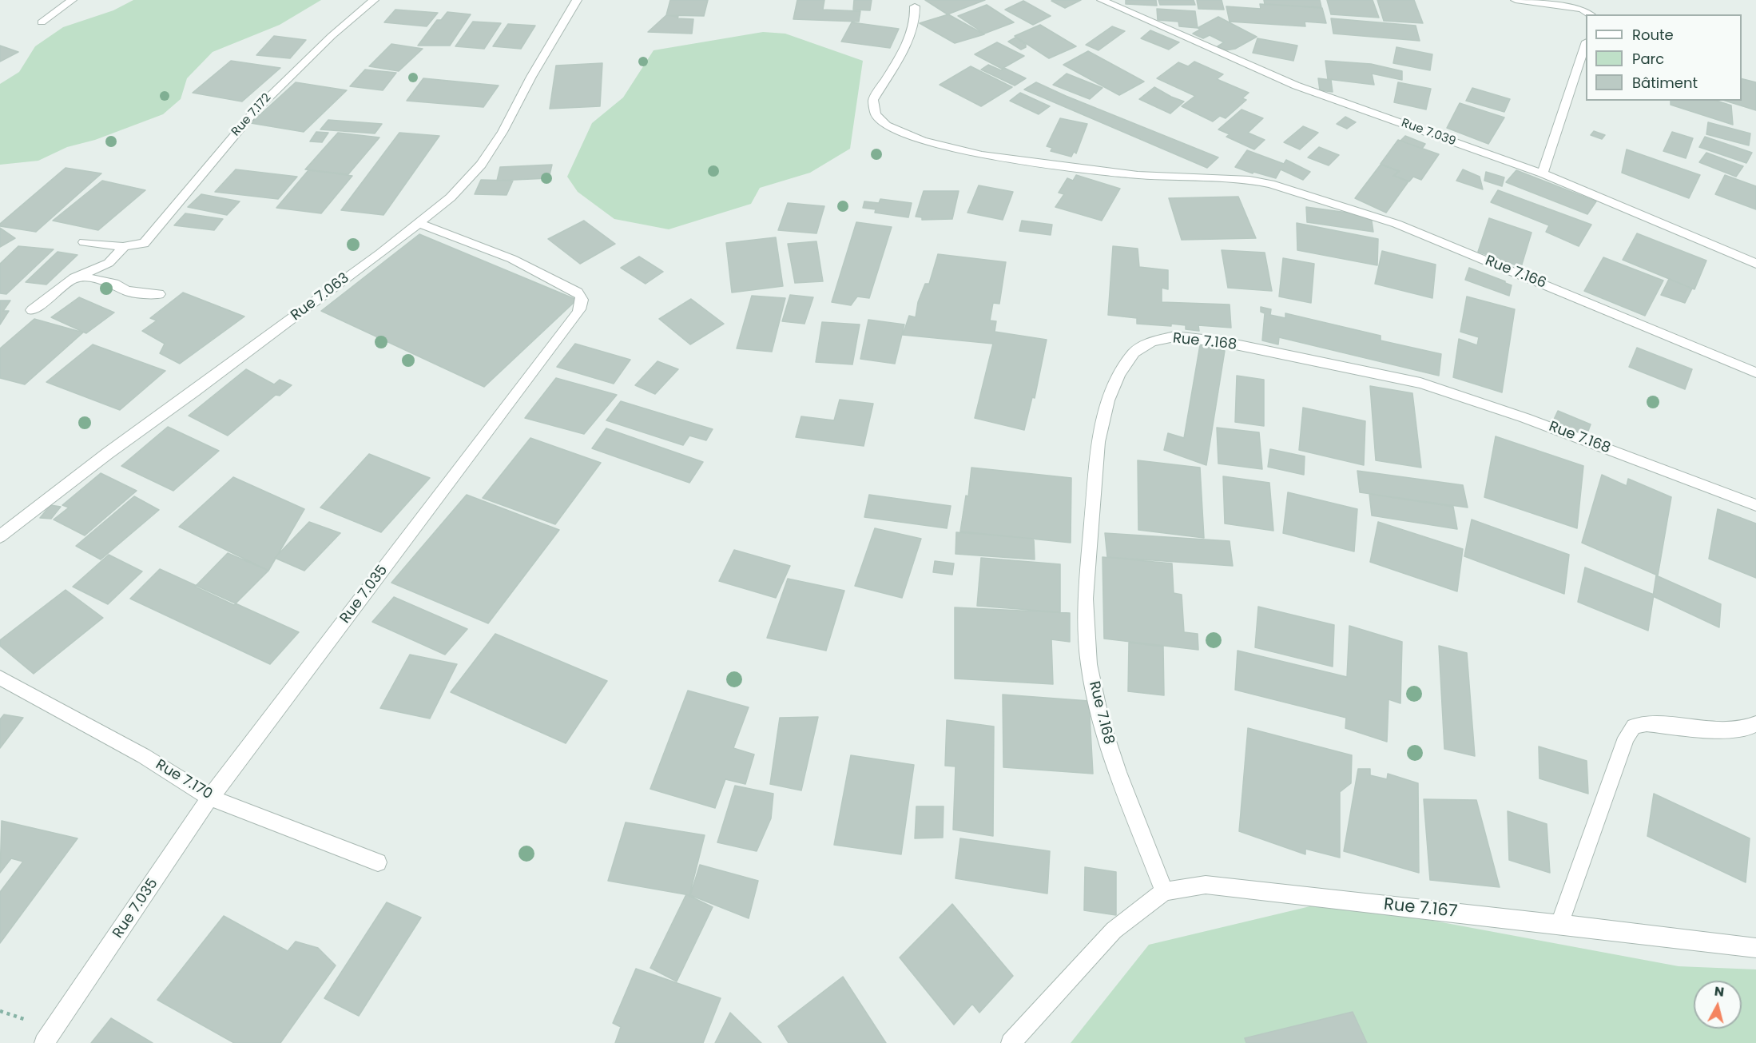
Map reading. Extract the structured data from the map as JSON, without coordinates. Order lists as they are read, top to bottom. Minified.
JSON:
{"streets":{"street":["Rue 7.172","Rue 7.039","Rue 7.166","Rue 7.063","Rue 7.168","Rue 7.035","Rue 7.170","Rue 7.167"]},"crossings":[["Rue 7.063","Rue 7.035"],["Rue 7.168","Rue 7.167"],["Rue 7.035","Rue 7.170"]],"legend":["Route","Parc","Bâtiment"],"north":"top"}
